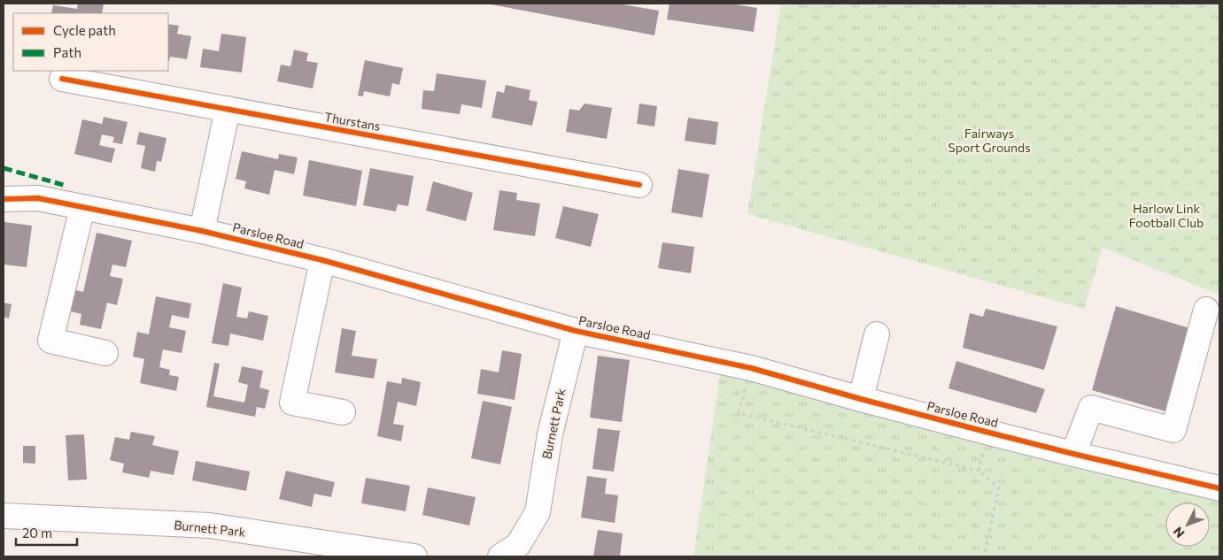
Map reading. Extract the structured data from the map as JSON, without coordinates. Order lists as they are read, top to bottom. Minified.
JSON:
{"streets":{"street":["Thurstans","Parsloe Road","Burnett Park"]},"crossings":[["Parsloe Road","Burnett Park"]],"parks":["Fairways Sport Grounds","Harlow Link Football Club"],"legend":["Cycle path","Path"],"scale_bar":"20 m","north":"bottom left"}
